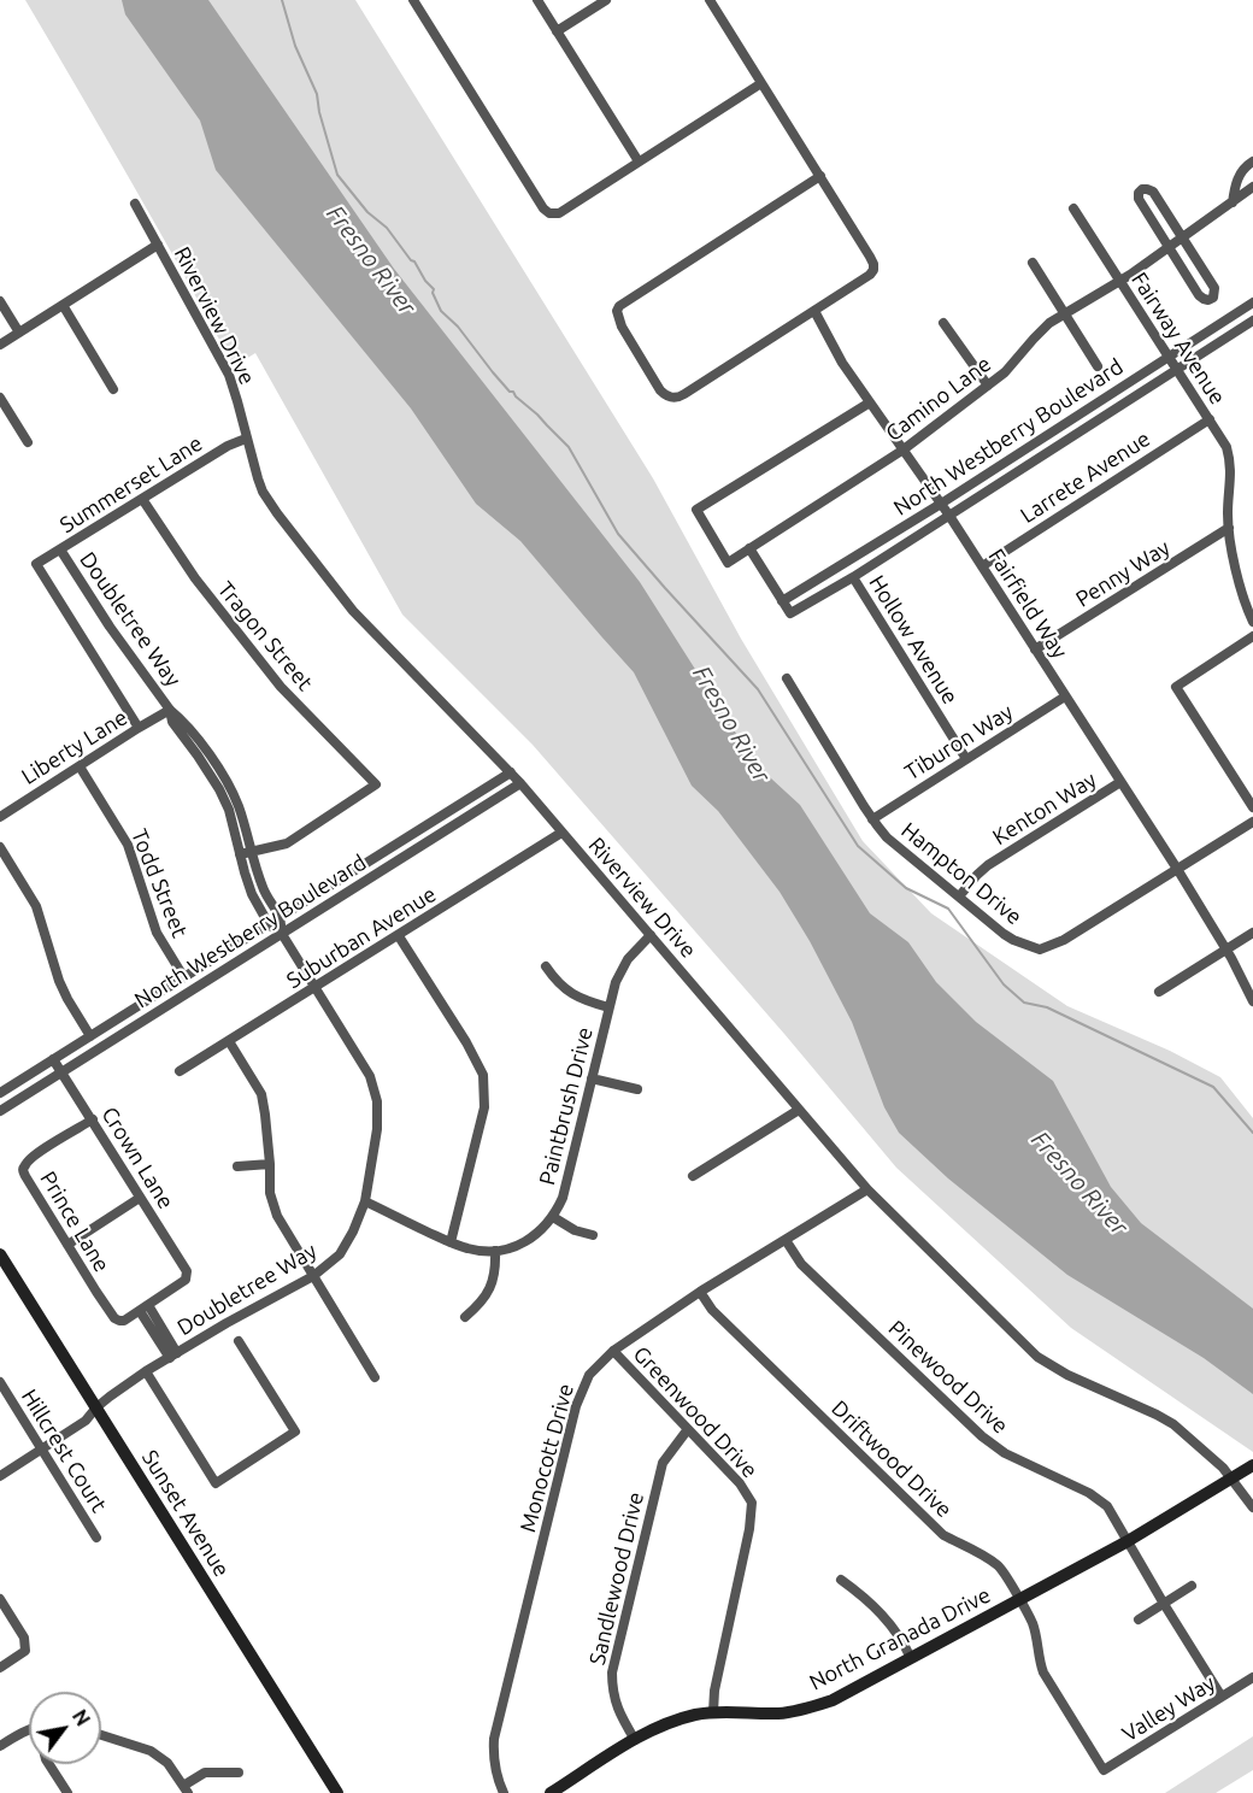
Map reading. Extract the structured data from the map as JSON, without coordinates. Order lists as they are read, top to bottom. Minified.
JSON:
{"streets":{"street":["Riverview Drive","Fairway Avenue","Camino Lane","North Westberry Boulevard","Larrete Avenue","Summerset Lane","Penny Way","Fairfield Way","Doubletree Way","Tragon Street","Hollow Avenue","Tiburon Way","Liberty Lane","Kenton Way","Hampton Drive","Todd Street","Suburban Avenue","Paintbrush Drive","Crown Lane","Prince Lane","Pinewood Drive","Greenwood Drive","Hillcrest Court","Monocott Drive","Driftwood Drive","Sunset Avenue","Sandlewood Drive","North Granada Drive","Valley Way"]},"crossings":[["Riverview Drive","North Westberry Boulevard"],["Riverview Drive","Summerset Lane"],["Riverview Drive","Suburban Avenue"],["Riverview Drive","Paintbrush Drive"],["Riverview Drive","Monocott Drive"],["Riverview Drive","North Granada Drive"],["Fairway Avenue","Camino Lane"],["Fairway Avenue","North Westberry Boulevard"],["Fairway Avenue","Larrete Avenue"],["Fairway Avenue","Penny Way"],["Camino Lane","Fairfield Way"],["North Westberry Boulevard","Fairfield Way"],["North Westberry Boulevard","Doubletree Way"],["North Westberry Boulevard","Hollow Avenue"],["North Westberry Boulevard","Todd Street"],["North Westberry Boulevard","Crown Lane"],["Larrete Avenue","Fairfield Way"],["Summerset Lane","Doubletree Way"],["Summerset Lane","Tragon Street"],["Summerset Lane","Liberty Lane"],["Penny Way","Fairfield Way"],["Fairfield Way","Tiburon Way"],["Fairfield Way","Kenton Way"],["Fairfield Way","Hampton Drive"],["Doubletree Way","Tragon Street"],["Doubletree Way","Liberty Lane"],["Doubletree Way","Suburban Avenue"],["Doubletree Way","Paintbrush Drive"],["Doubletree Way","Hillcrest Court"],["Doubletree Way","Sunset Avenue"],["Hollow Avenue","Tiburon Way"],["Tiburon Way","Hampton Drive"],["Liberty Lane","Todd Street"],["Kenton Way","Hampton Drive"],["Crown Lane","Prince Lane"],["Pinewood Drive","Monocott Drive"],["Pinewood Drive","North Granada Drive"],["Pinewood Drive","Valley Way"],["Greenwood Drive","Monocott Drive"],["Greenwood Drive","Sandlewood Drive"],["Greenwood Drive","North Granada Drive"],["Monocott Drive","Driftwood Drive"],["Driftwood Drive","North Granada Drive"],["Driftwood Drive","Valley Way"],["Sandlewood Drive","North Granada Drive"]],"water":["Fresno River"],"north":"top right"}
